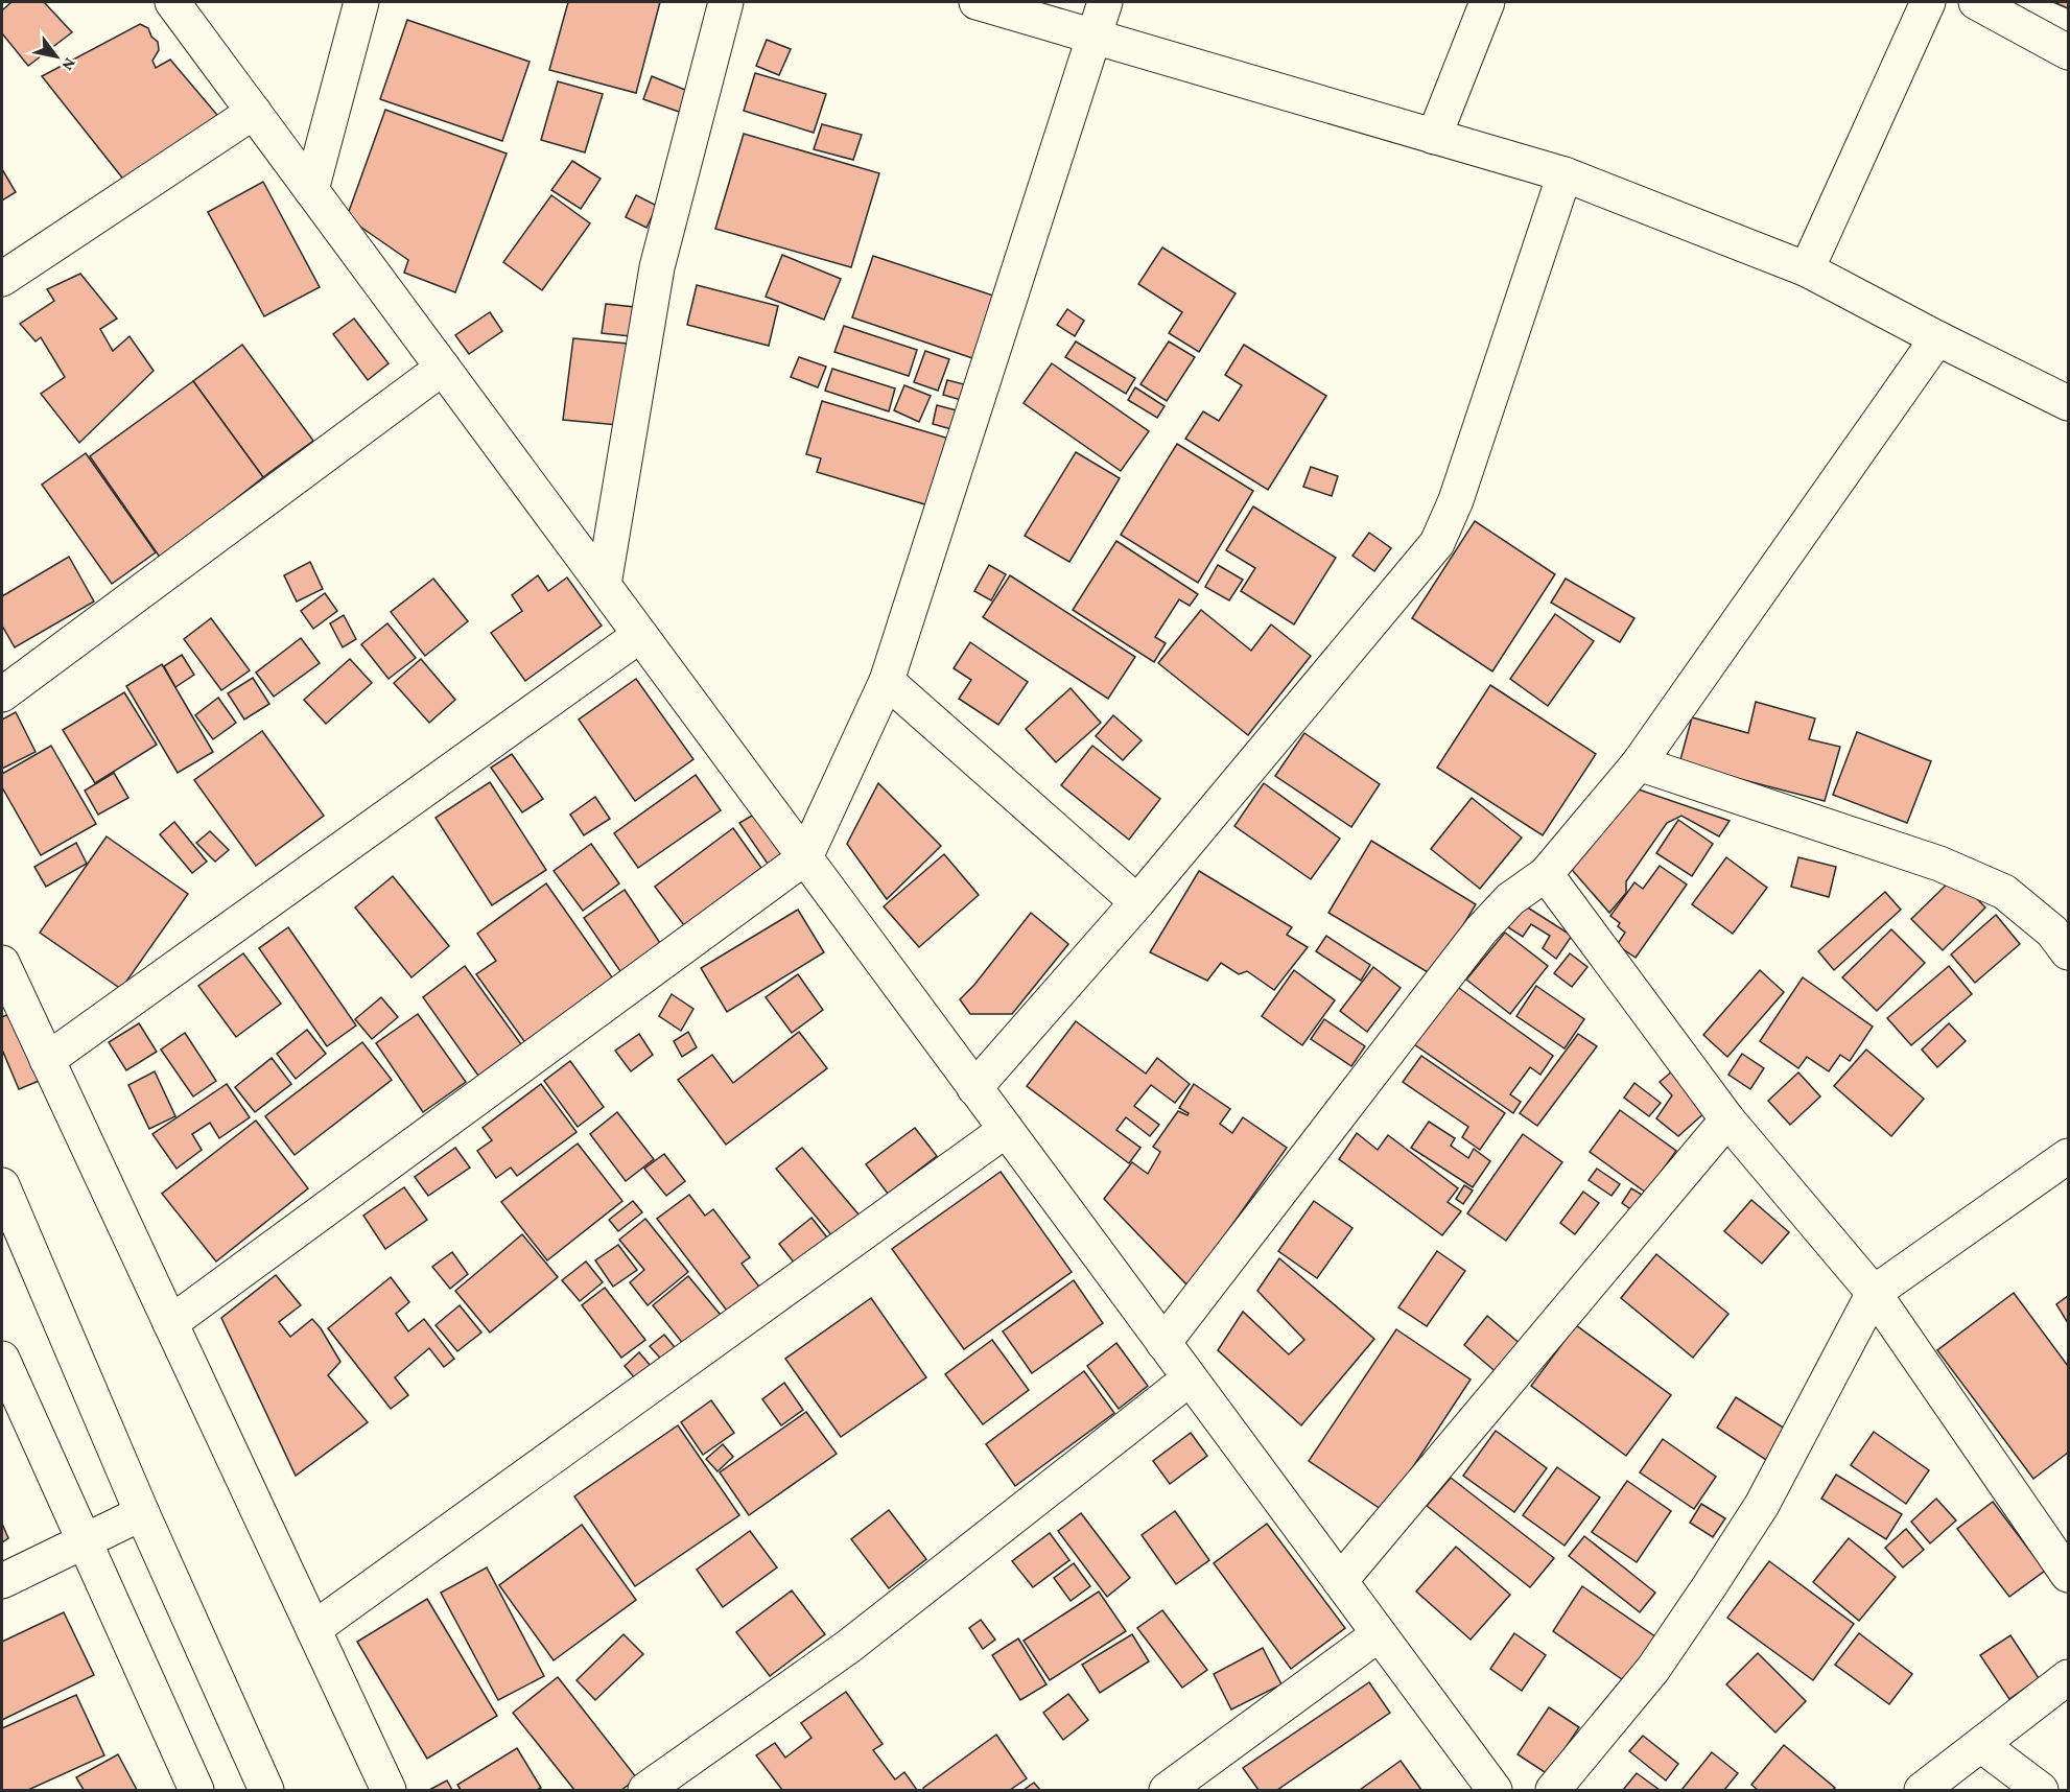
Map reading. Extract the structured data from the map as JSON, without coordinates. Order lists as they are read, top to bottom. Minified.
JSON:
{"north":"bottom right"}
